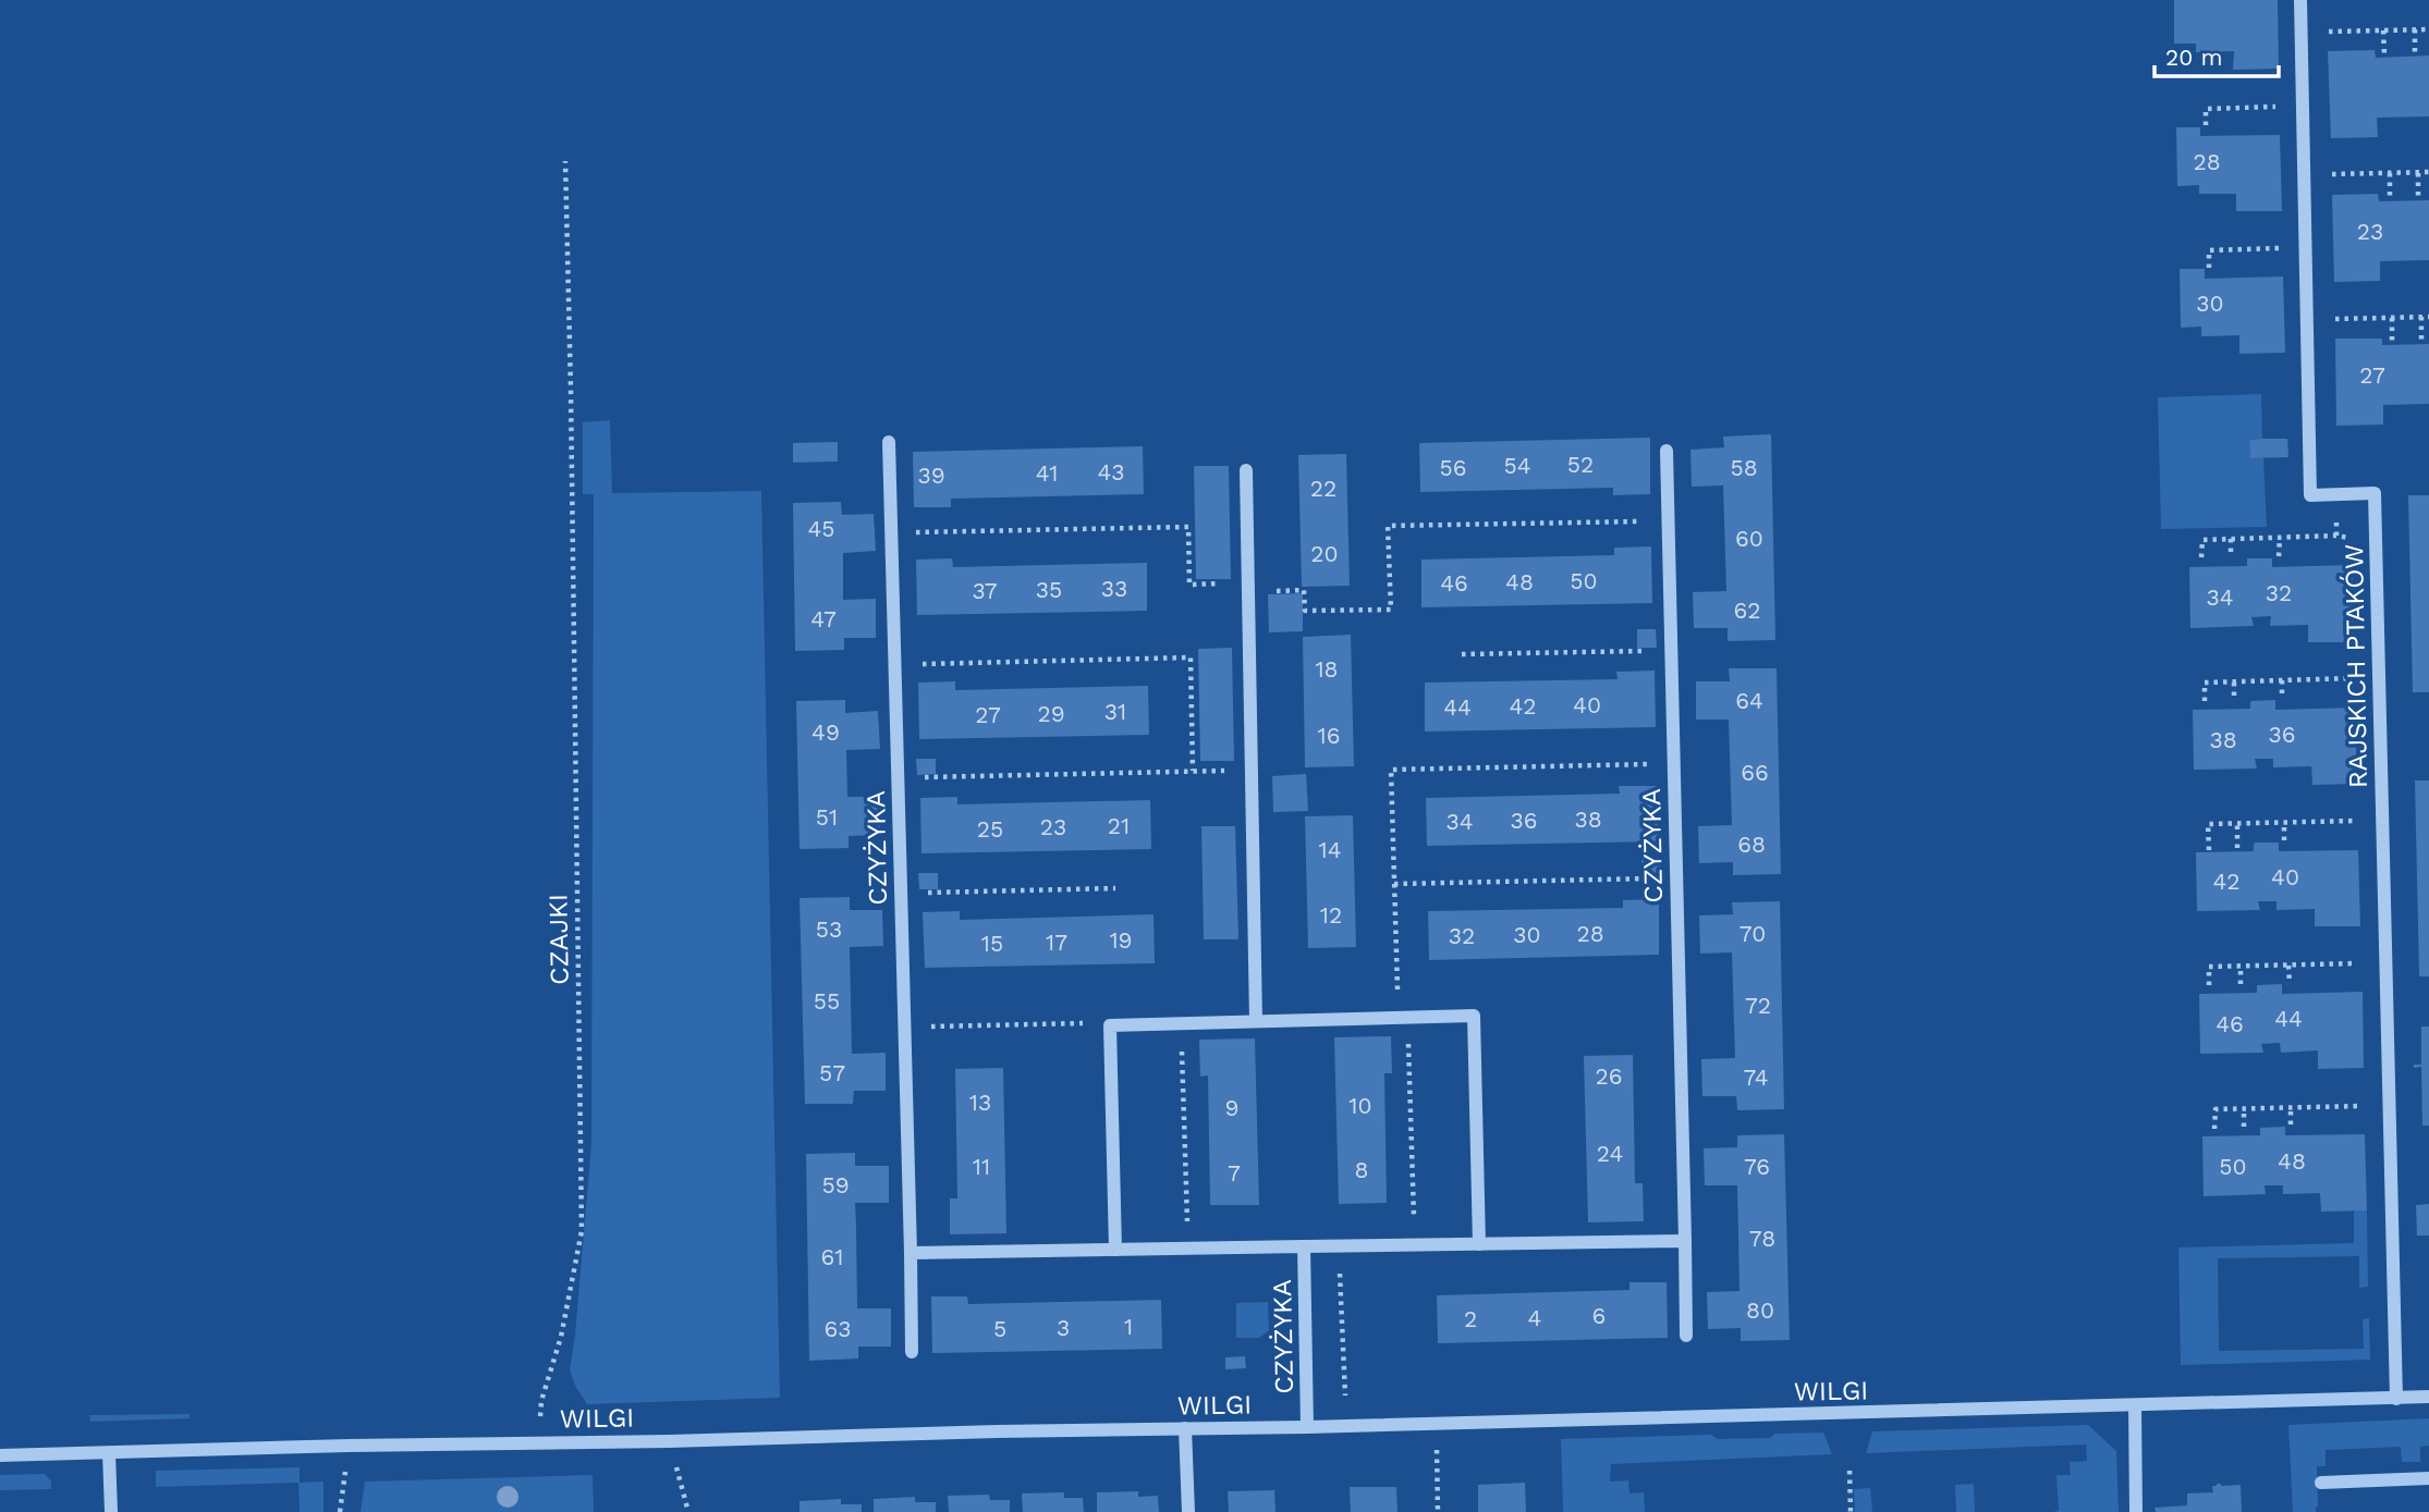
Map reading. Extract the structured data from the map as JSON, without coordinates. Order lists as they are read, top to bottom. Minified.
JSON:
{"streets":{"street":["RAJSKICH PTAKÓW","CZYŻYKA","WILGI"],"path":["CZAJKI"]},"crossings":[["RAJSKICH PTAKÓW","WILGI"],["CZYŻYKA","WILGI"]],"house_numbers":["28","23","30","27","52","54","56","58","43","41","39","22","45","60","20","50","48","46","33","35","37","32","34","62","47","18","64","40","42","44","31","29","27","49","36","16","38","66","51","38","36","34","21","23","25","68","14","40","42","12","53","28","70","30","32","19","17","15","55","72","44","46","57","26","74","13","10","9","24","48","11","76","50","8","7","59","78","61","80","6","4","2","1","3","63","5"],"scale_bar":"20 m"}
